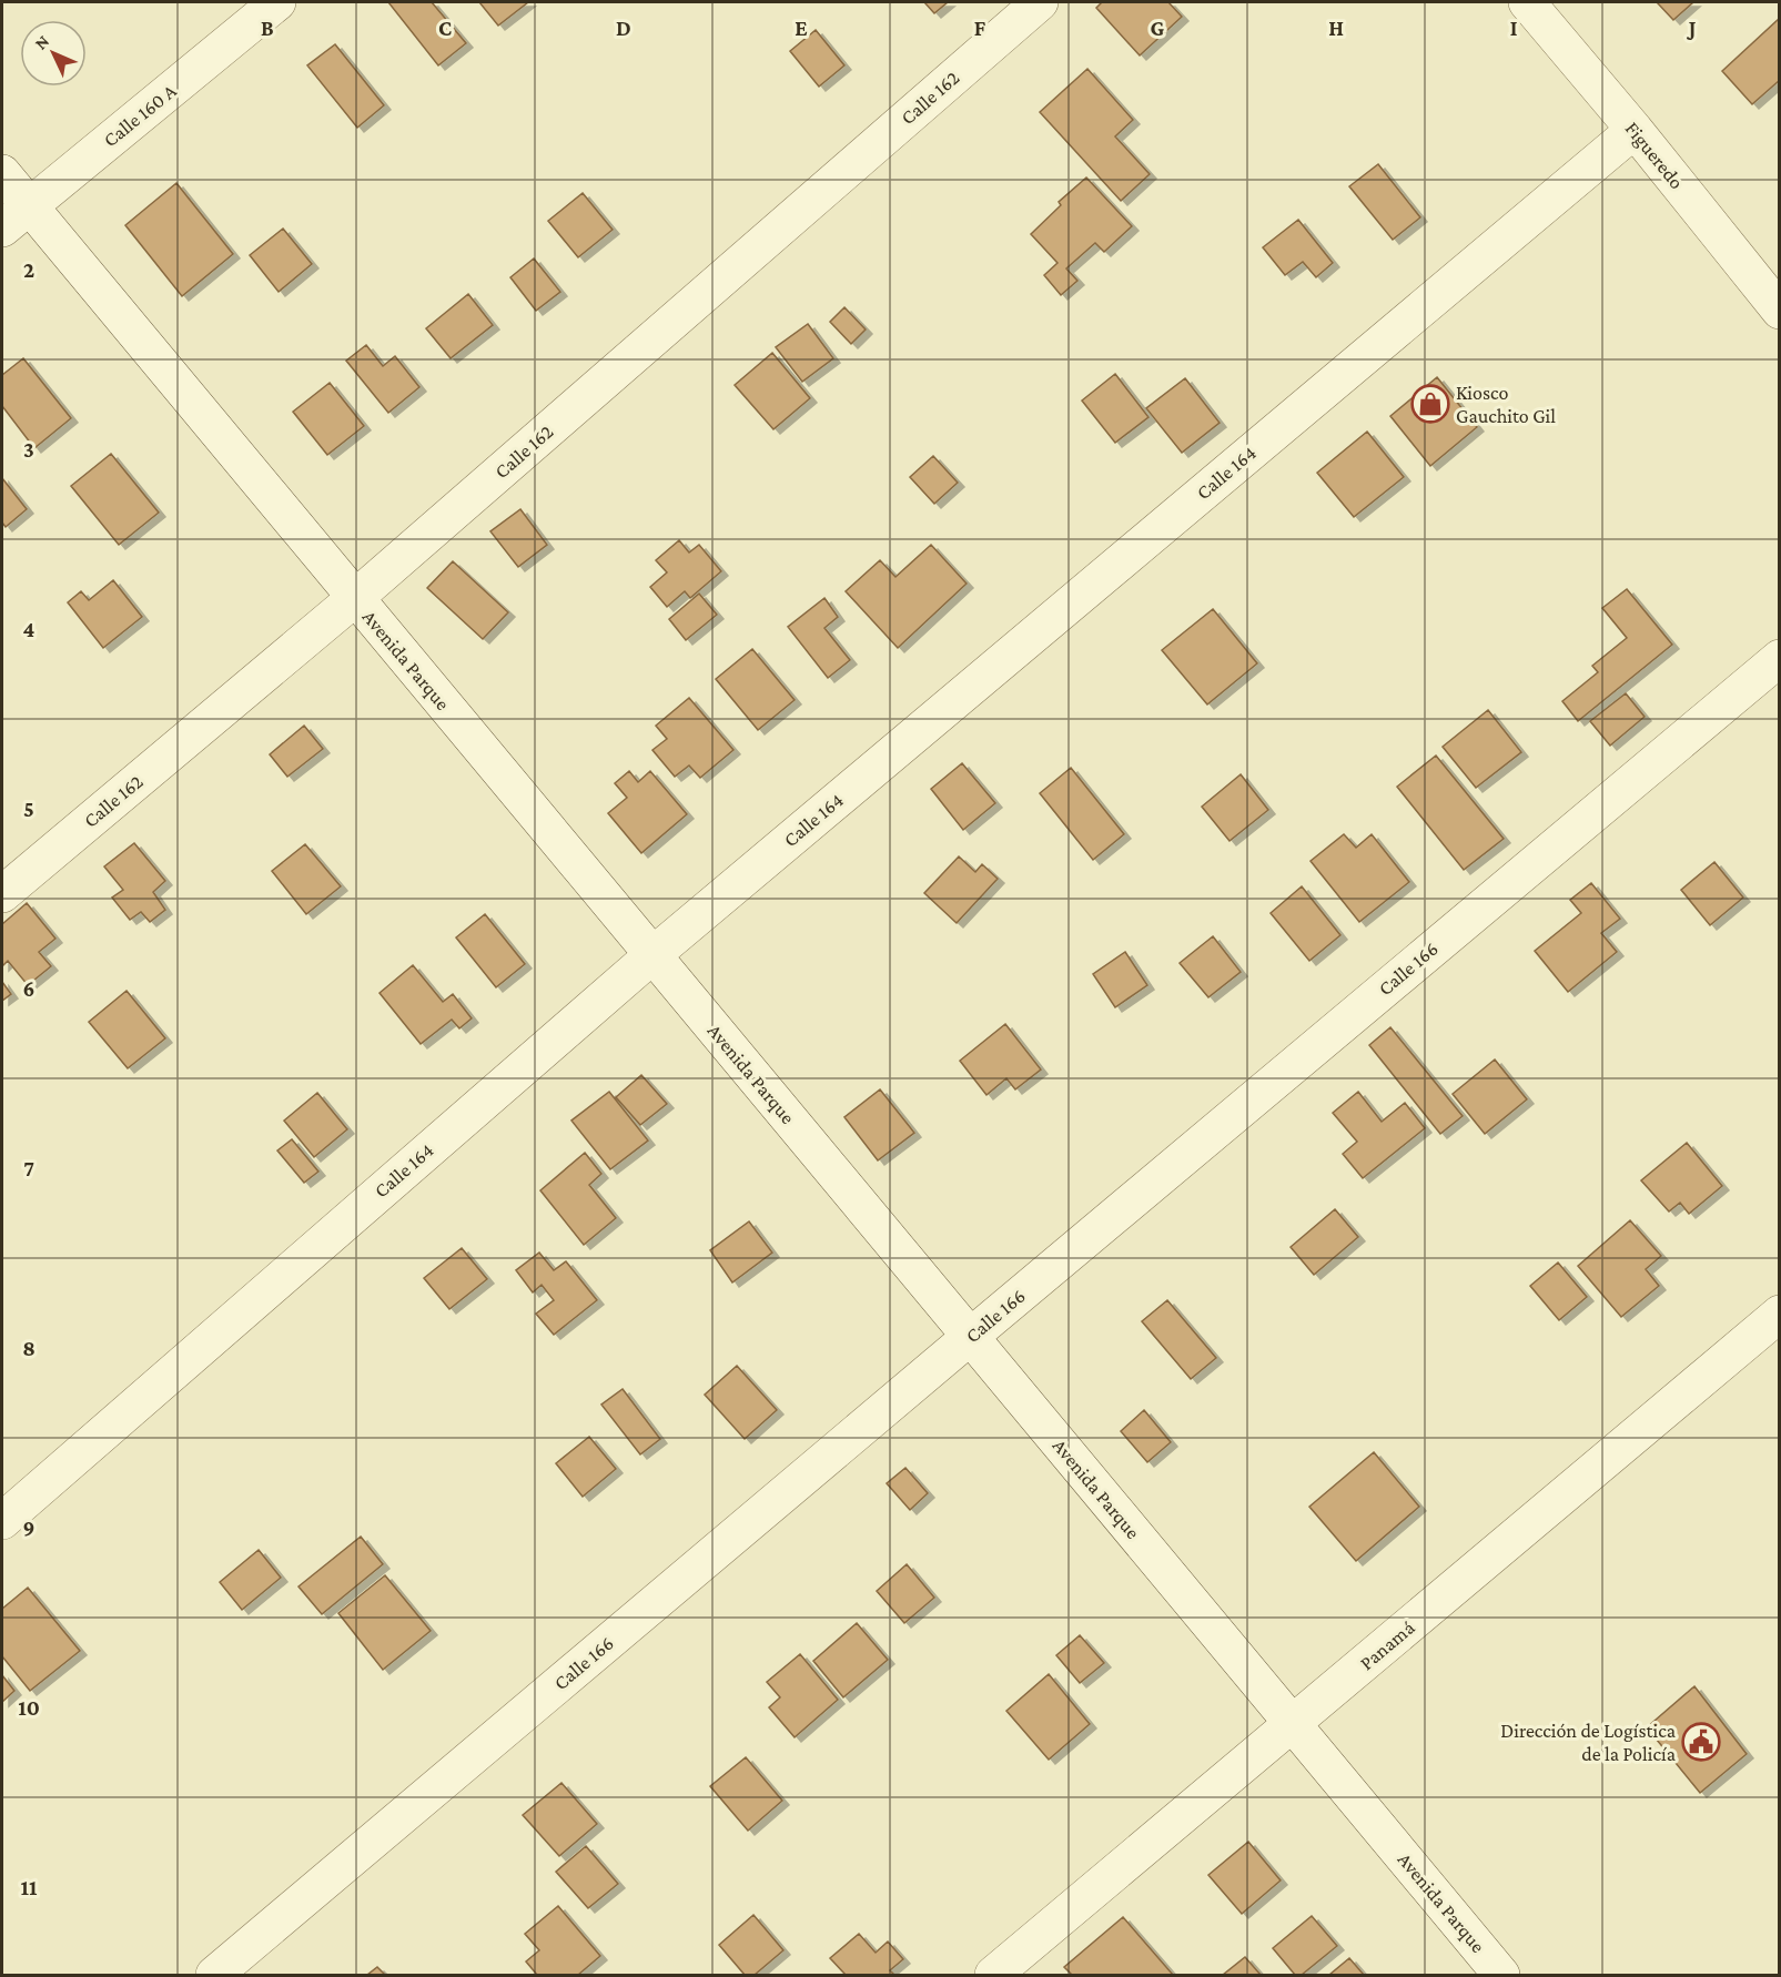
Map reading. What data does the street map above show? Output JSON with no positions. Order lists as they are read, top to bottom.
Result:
{
  "streets": {
    "street": [
      "Calle 162",
      "Calle 160 A",
      "Figueredo",
      "Calle 164",
      "Avenida Parque",
      "Calle 166",
      "Panamá"
    ]
  },
  "crossings": [
    ["Calle 162", "Avenida Parque"],
    ["Calle 160 A", "Avenida Parque"],
    ["Figueredo", "Calle 164"],
    ["Calle 164", "Avenida Parque"],
    ["Avenida Parque", "Calle 166"],
    ["Avenida Parque", "Panamá"]
  ],
  "places": {
    "shop": ["Kiosco Gauchito Gil"],
    "public building": ["Dirección de Logística de la Policía"]
  },
  "north": "top left",
  "grid": {
    "columns": [
      "B",
      "C",
      "D",
      "E",
      "F",
      "G",
      "H",
      "I",
      "J"
    ],
    "rows": [
      "2",
      "3",
      "4",
      "5",
      "6",
      "7",
      "8",
      "9",
      "10",
      "11"
    ]
  }
}
